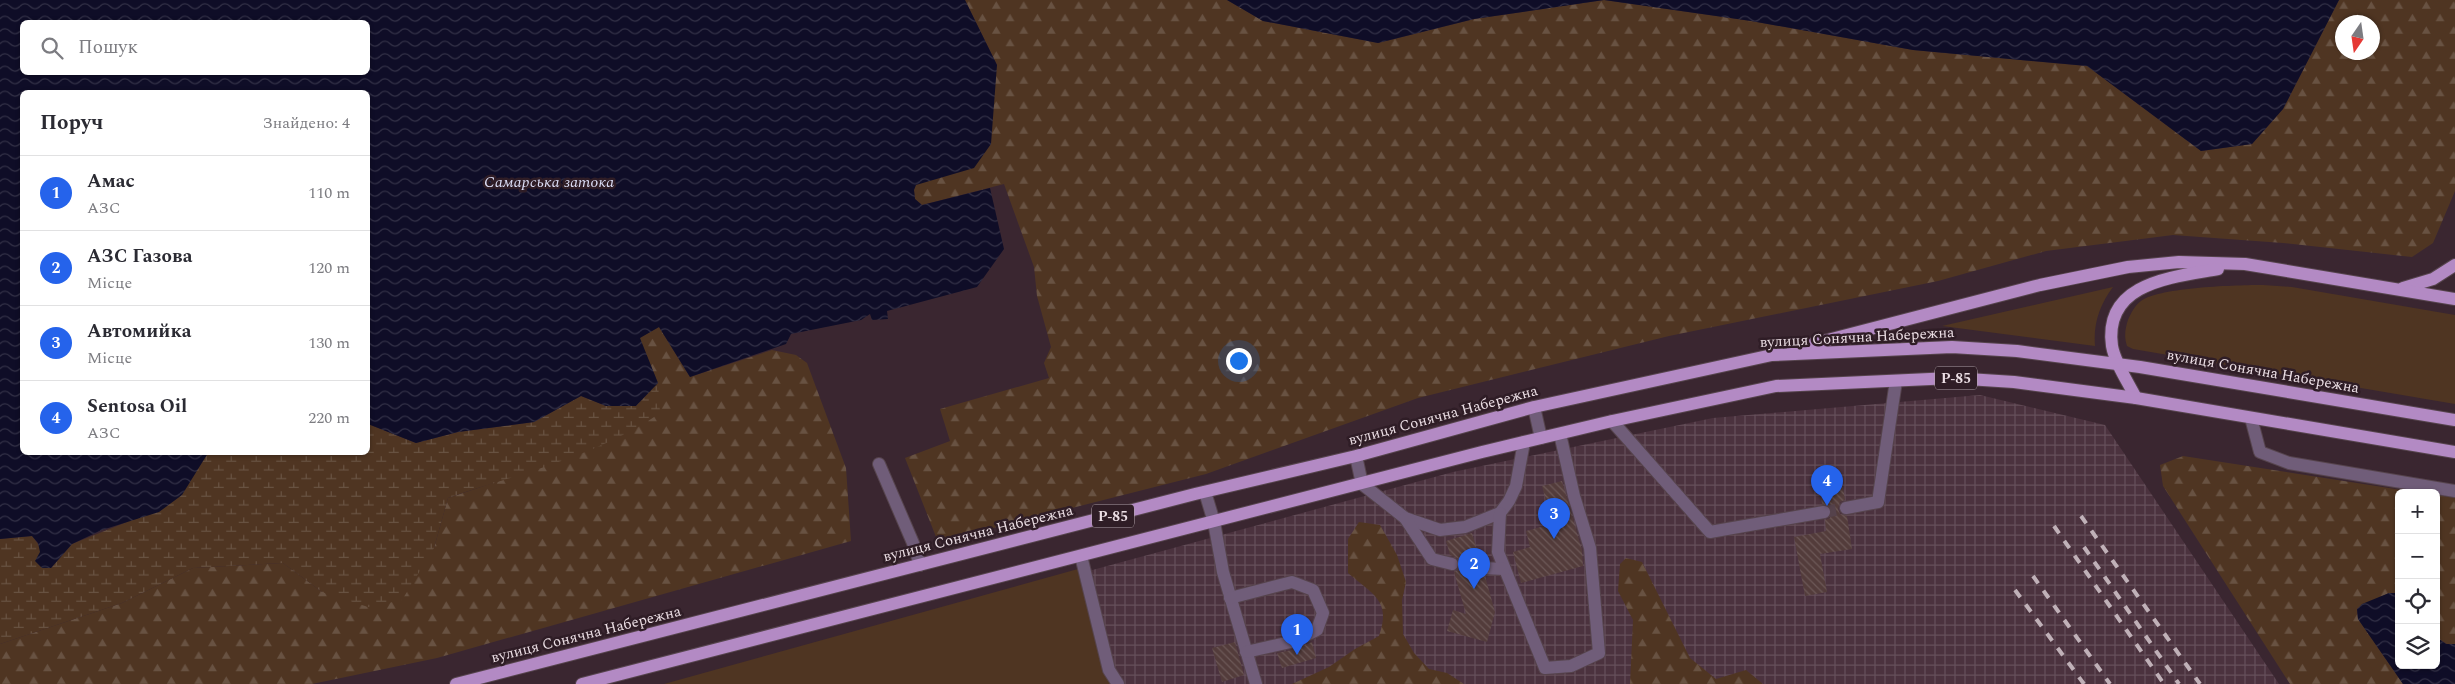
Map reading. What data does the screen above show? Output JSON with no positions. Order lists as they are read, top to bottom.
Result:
{
  "streets": {
    "main road": ["вулиця Сонячна Набережна", "Р-85"]
  },
  "water": ["Самарська затока"],
  "north": "bottom",
  "page": {
    "search": "Пошук",
    "heading": ["Поруч", "Знайдено: 4"],
    "list": [
      {
        "mark": "1",
        "name": "Амас",
        "note": "АЗС",
        "value": "110 m"
      },
      {
        "mark": "2",
        "name": "АЗС Газова",
        "note": "Місце",
        "value": "120 m"
      },
      {
        "mark": "3",
        "name": "Автомийка",
        "note": "Місце",
        "value": "130 m"
      },
      {
        "mark": "4",
        "name": "Sentosa Oil",
        "note": "АЗС",
        "value": "220 m"
      }
    ],
    "pins": [
      "4",
      "3",
      "2",
      "1"
    ],
    "map_buttons": ["+", "−"]
  }
}
